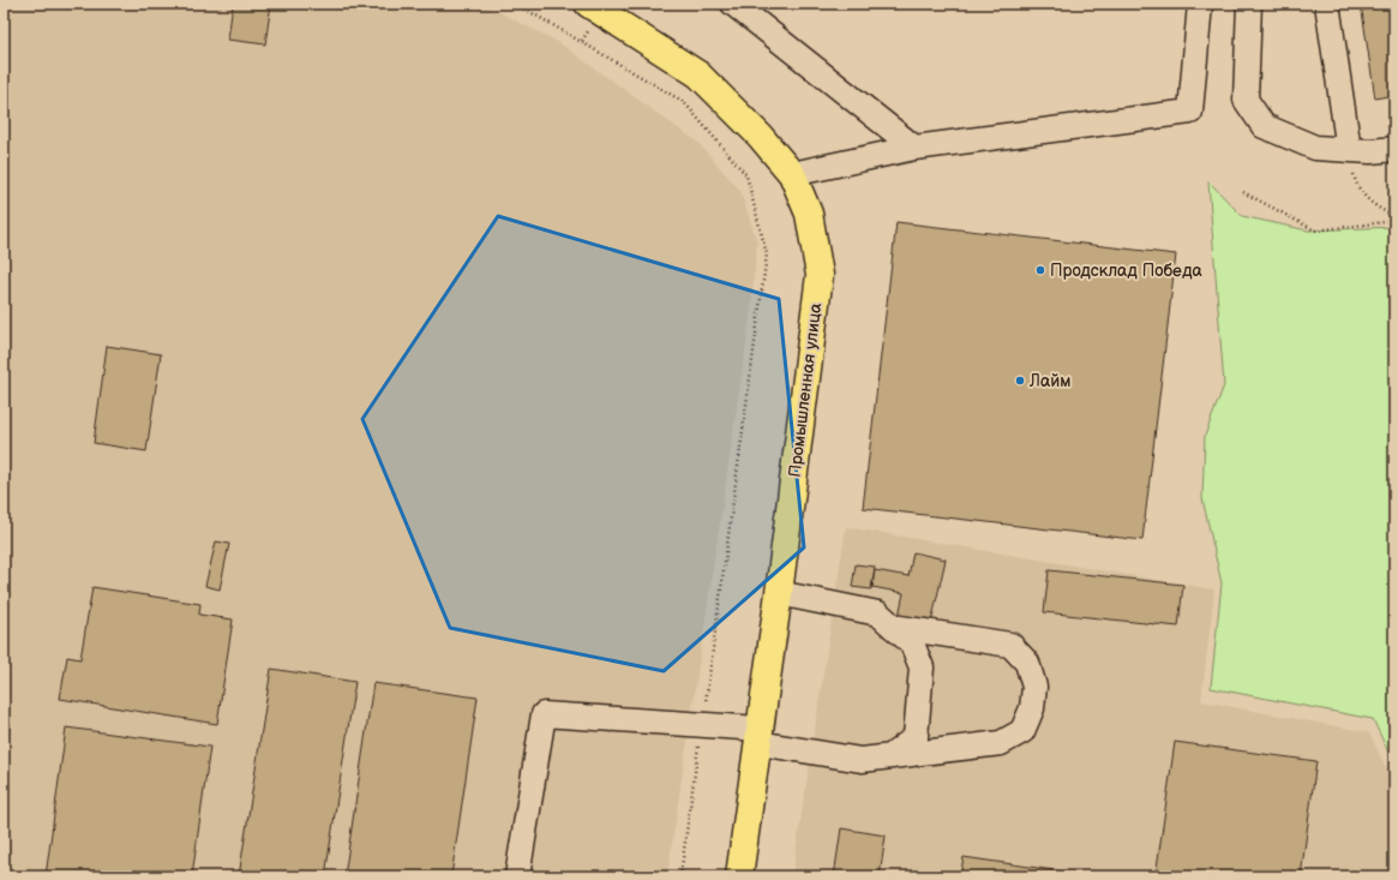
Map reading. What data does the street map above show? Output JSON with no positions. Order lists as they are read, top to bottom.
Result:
{
  "streets": {
    "main road": ["Промышленная улица"]
  },
  "places": ["Продсклад Победа", "Лайм"]
}
